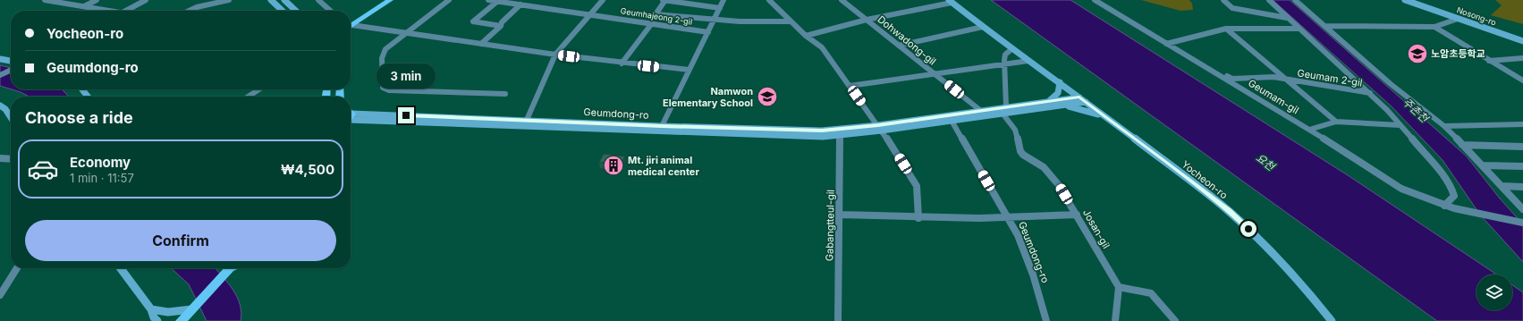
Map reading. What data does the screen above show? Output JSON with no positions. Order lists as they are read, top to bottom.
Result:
{
  "streets": {
    "street": [
      "Geumhajeong 2-gil",
      "Nosong-ro",
      "Dohwadong-gil",
      "Geumam 2-gil",
      "Geumam-gil",
      "Geumdong-ro",
      "Yocheon-ro",
      "Gabangtteul-gil",
      "Josan-gil"
    ]
  },
  "crossings": [
    ["Dohwadong-gil", "Geumdong-ro"],
    ["Dohwadong-gil", "Yocheon-ro"],
    ["Geumam 2-gil", "Geumam-gil"],
    ["Geumdong-ro", "Yocheon-ro"],
    ["Geumdong-ro", "Gabangtteul-gil"],
    ["Geumdong-ro", "Josan-gil"]
  ],
  "water": ["주촌천", "요천"],
  "places": {
    "school or university": ["노암초등학교", "Namwon Elementary School"],
    "building": ["Mt. jiri animal medical center"]
  },
  "page": {
    "banner": ["Yocheon-ro", "Geumdong-ro"],
    "bubble": "3 min",
    "heading": "Choose a ride",
    "list": [
      {
        "name": "Economy",
        "note": "1 min · 11:57",
        "value": "₩4,500"
      }
    ],
    "buttons": "Confirm"
  }
}
